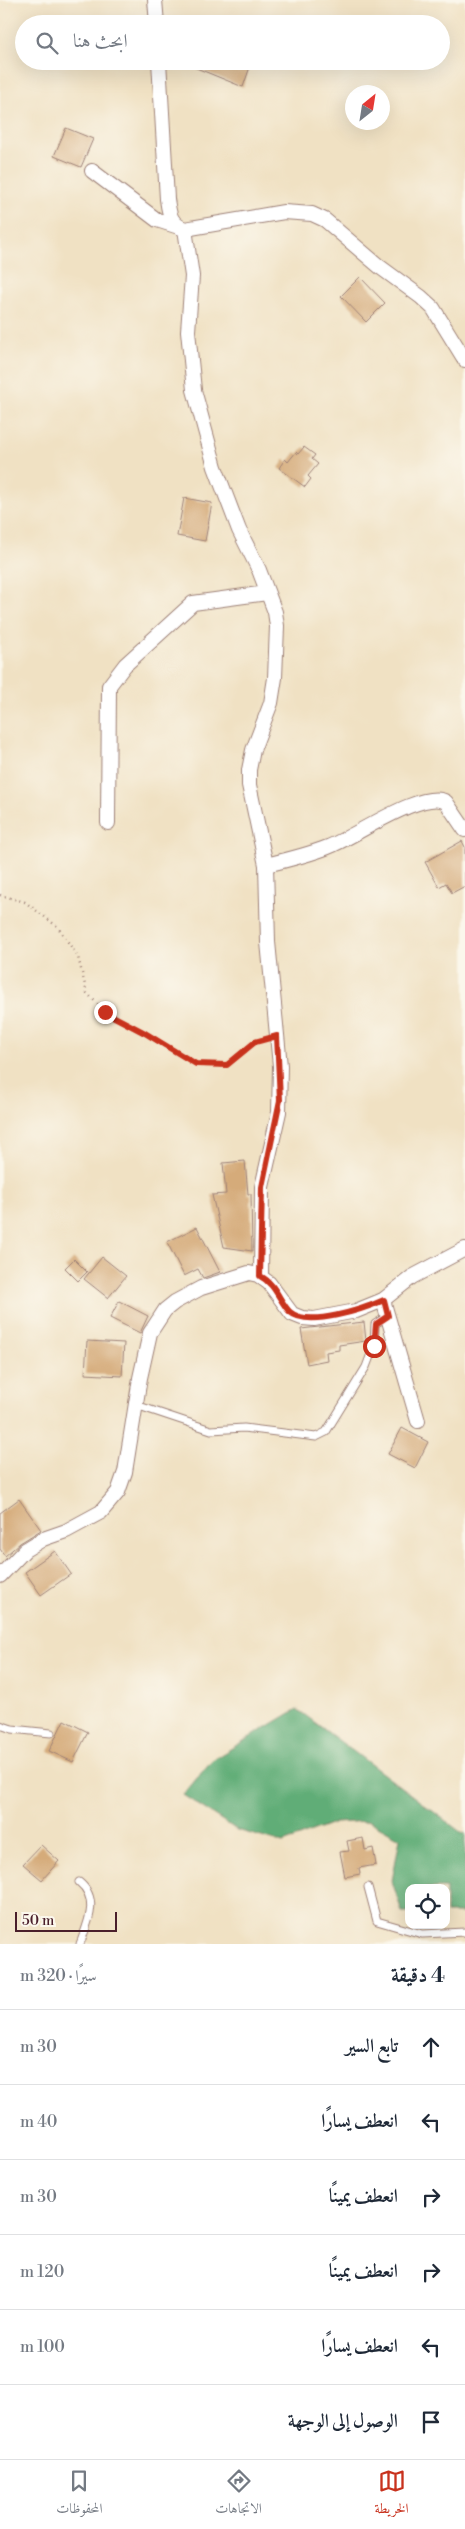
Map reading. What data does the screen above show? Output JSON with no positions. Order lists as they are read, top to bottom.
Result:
{
  "scale_bar": "50 m",
  "north": "top right",
  "page": {
    "search": "ابحث هنا",
    "scale": "50 m",
    "heading": ["4 دقيقة", "سيرًا · 320 m"],
    "list": [
      ["تابع السير", "30 m"],
      ["انعطف يسارًا", "40 m"],
      ["انعطف يمينًا", "30 m"],
      ["انعطف يمينًا", "120 m"],
      ["انعطف يسارًا", "100 m"],
      "الوصول إلى الوجهة"
    ],
    "nav": ["الخريطة", "الاتجاهات", "المحفوظات"]
  }
}
